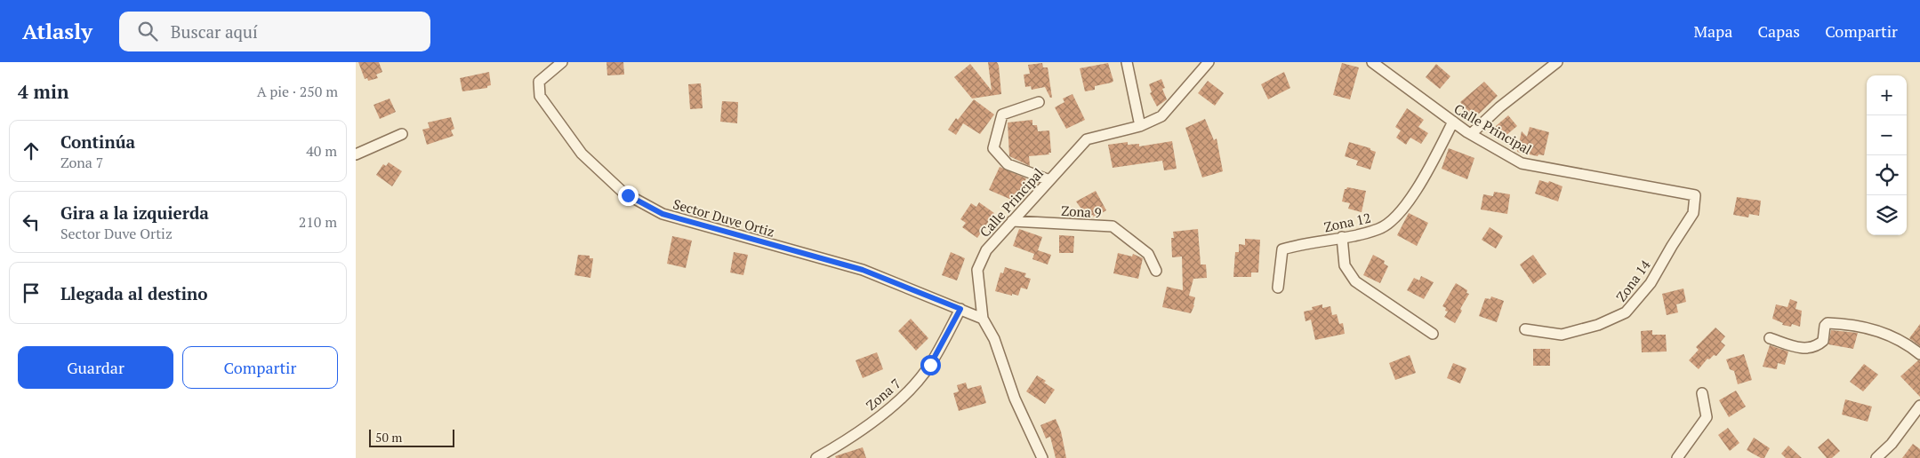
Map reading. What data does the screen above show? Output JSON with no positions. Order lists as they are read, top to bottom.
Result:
{
  "streets": {
    "street": [
      "Calle Principal",
      "Zona 9",
      "Sector Duve Ortiz",
      "Zona 12",
      "Zona 14",
      "Zona 7"
    ]
  },
  "crossings": [
    ["Calle Principal", "Zona 9"],
    ["Calle Principal", "Sector Duve Ortiz"],
    ["Calle Principal", "Zona 12"],
    ["Calle Principal", "Zona 14"],
    ["Sector Duve Ortiz", "Zona 7"]
  ],
  "scale_bar": "50 m",
  "page": {
    "header": "Atlasly",
    "search": "Buscar aquí",
    "nav": ["Mapa", "Capas", "Compartir"],
    "heading": ["4 min", "A pie · 250 m"],
    "map_buttons": ["+", "−"],
    "list": [
      ["Continúa", "Zona 7", "40 m"],
      ["Gira a la izquierda", "Sector Duve Ortiz", "210 m"],
      "Llegada al destino"
    ],
    "buttons": ["Guardar", "Compartir"],
    "scale": "50 m"
  }
}
